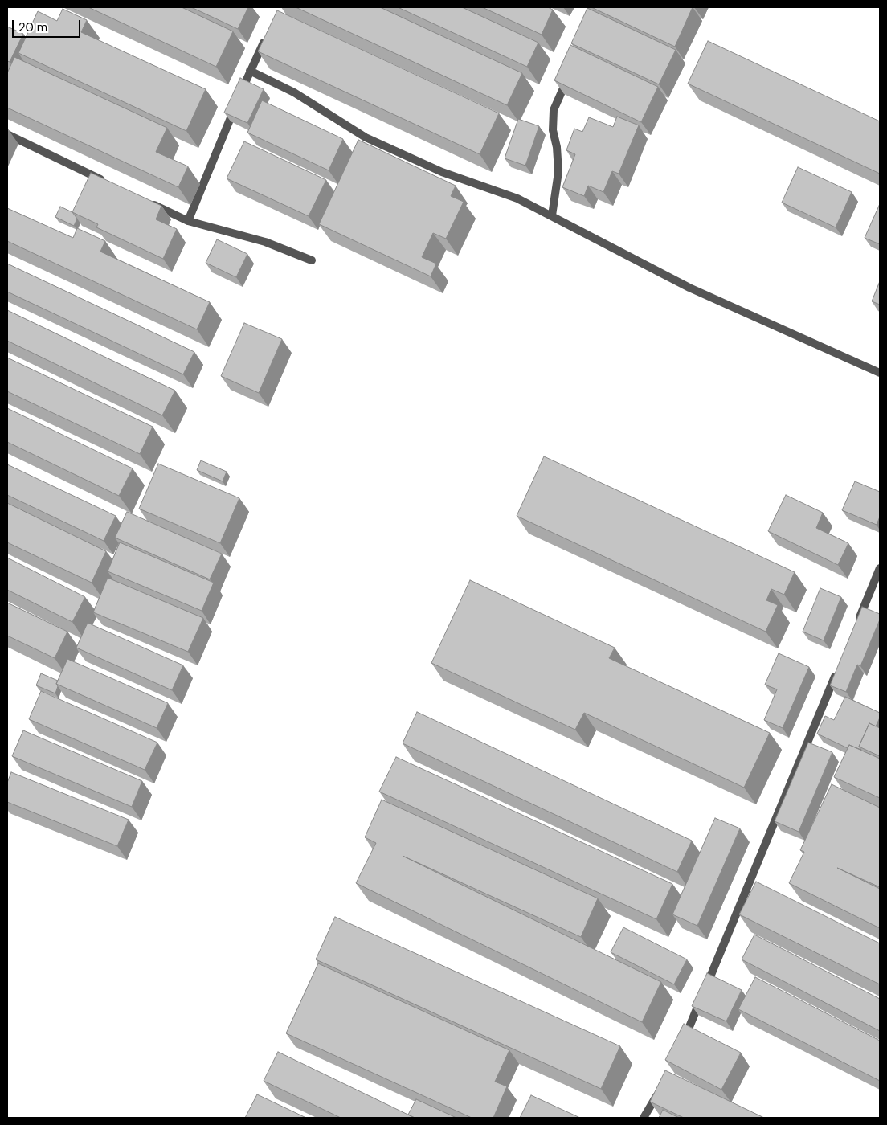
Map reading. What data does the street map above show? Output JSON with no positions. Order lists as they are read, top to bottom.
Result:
{
  "scale_bar": "20 m"
}
